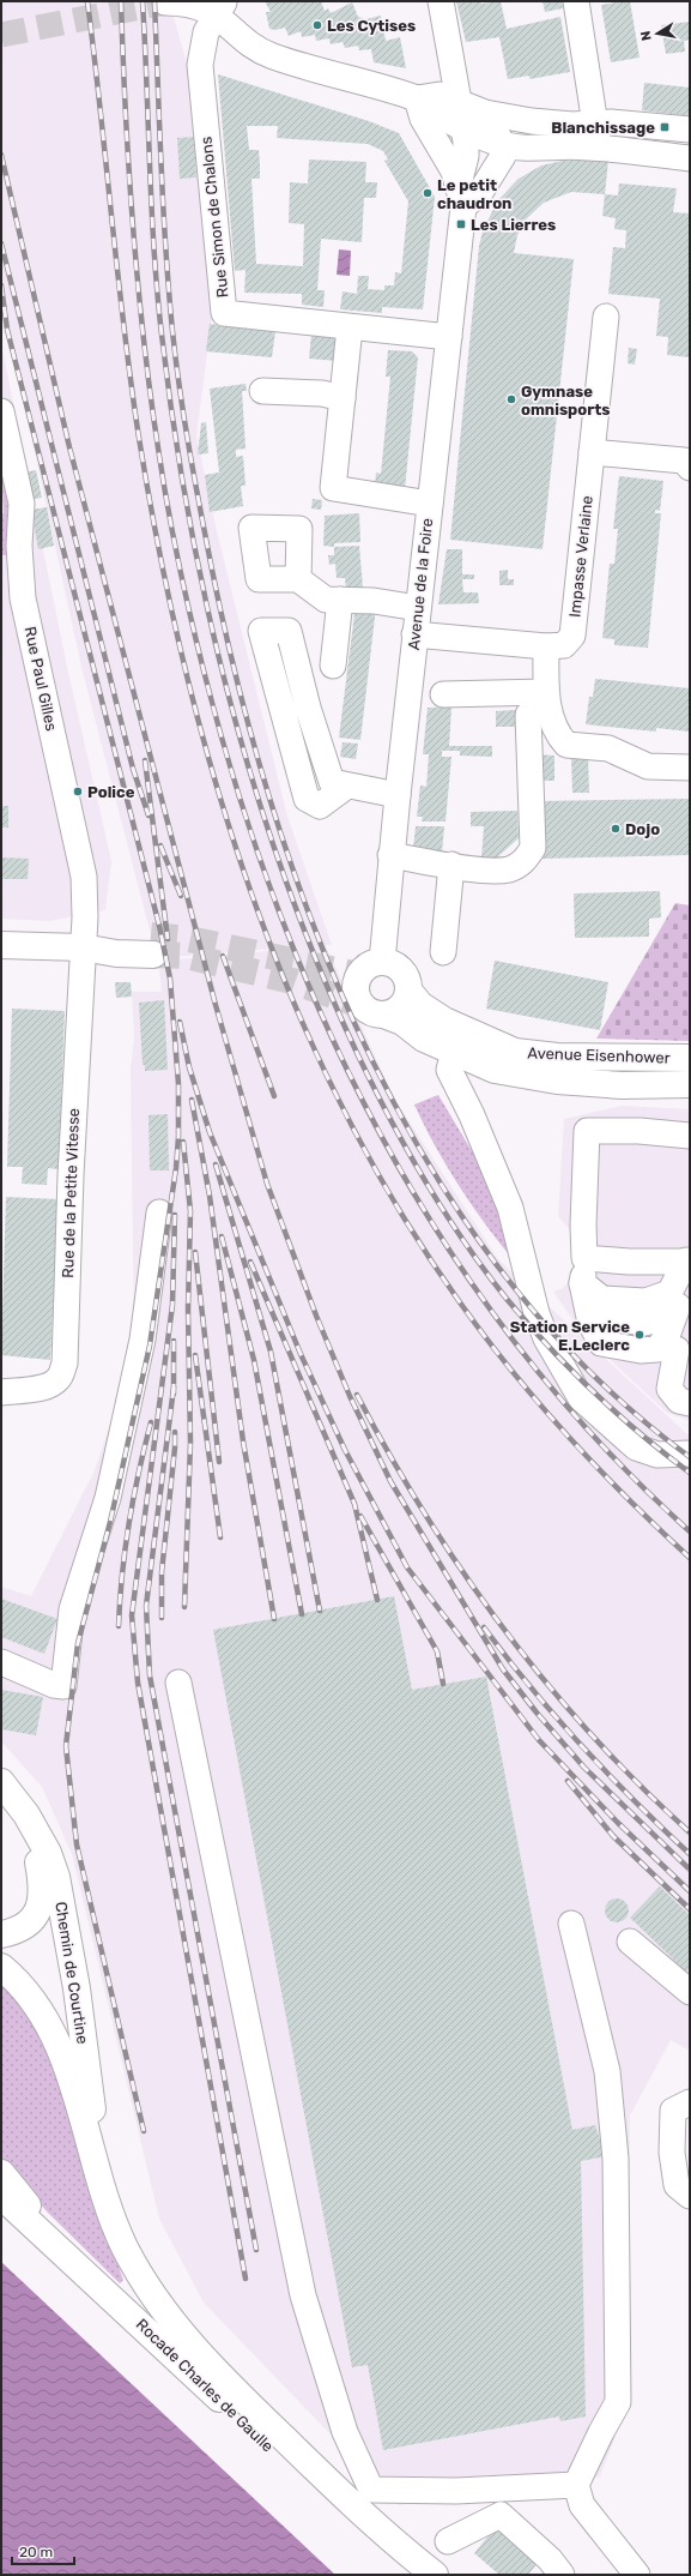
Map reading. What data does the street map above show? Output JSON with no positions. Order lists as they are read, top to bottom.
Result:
{
  "streets": {
    "main road": ["Avenue Eisenhower", "Chemin de Courtine", "Rocade Charles de Gaulle"],
    "street": [
      "Rue Simon de Chalons",
      "Impasse Verlaine",
      "Avenue de la Foire",
      "Rue Paul Gilles",
      "Rue de la Petite Vitesse"
    ]
  },
  "crossings": [
    ["Rue Simon de Chalons", "Avenue de la Foire"],
    ["Impasse Verlaine", "Avenue de la Foire"],
    ["Avenue de la Foire", "Avenue Eisenhower"],
    ["Rue Paul Gilles", "Rue de la Petite Vitesse"]
  ],
  "places": {
    "other": [
      "Les Cytises",
      "Le petit chaudron",
      "Gymnase omnisports",
      "Police",
      "Dojo",
      "Station Service E.Leclerc"
    ],
    "transit": ["Blanchissage", "Les Lierres"]
  },
  "scale_bar": "20 m",
  "north": "left"
}
